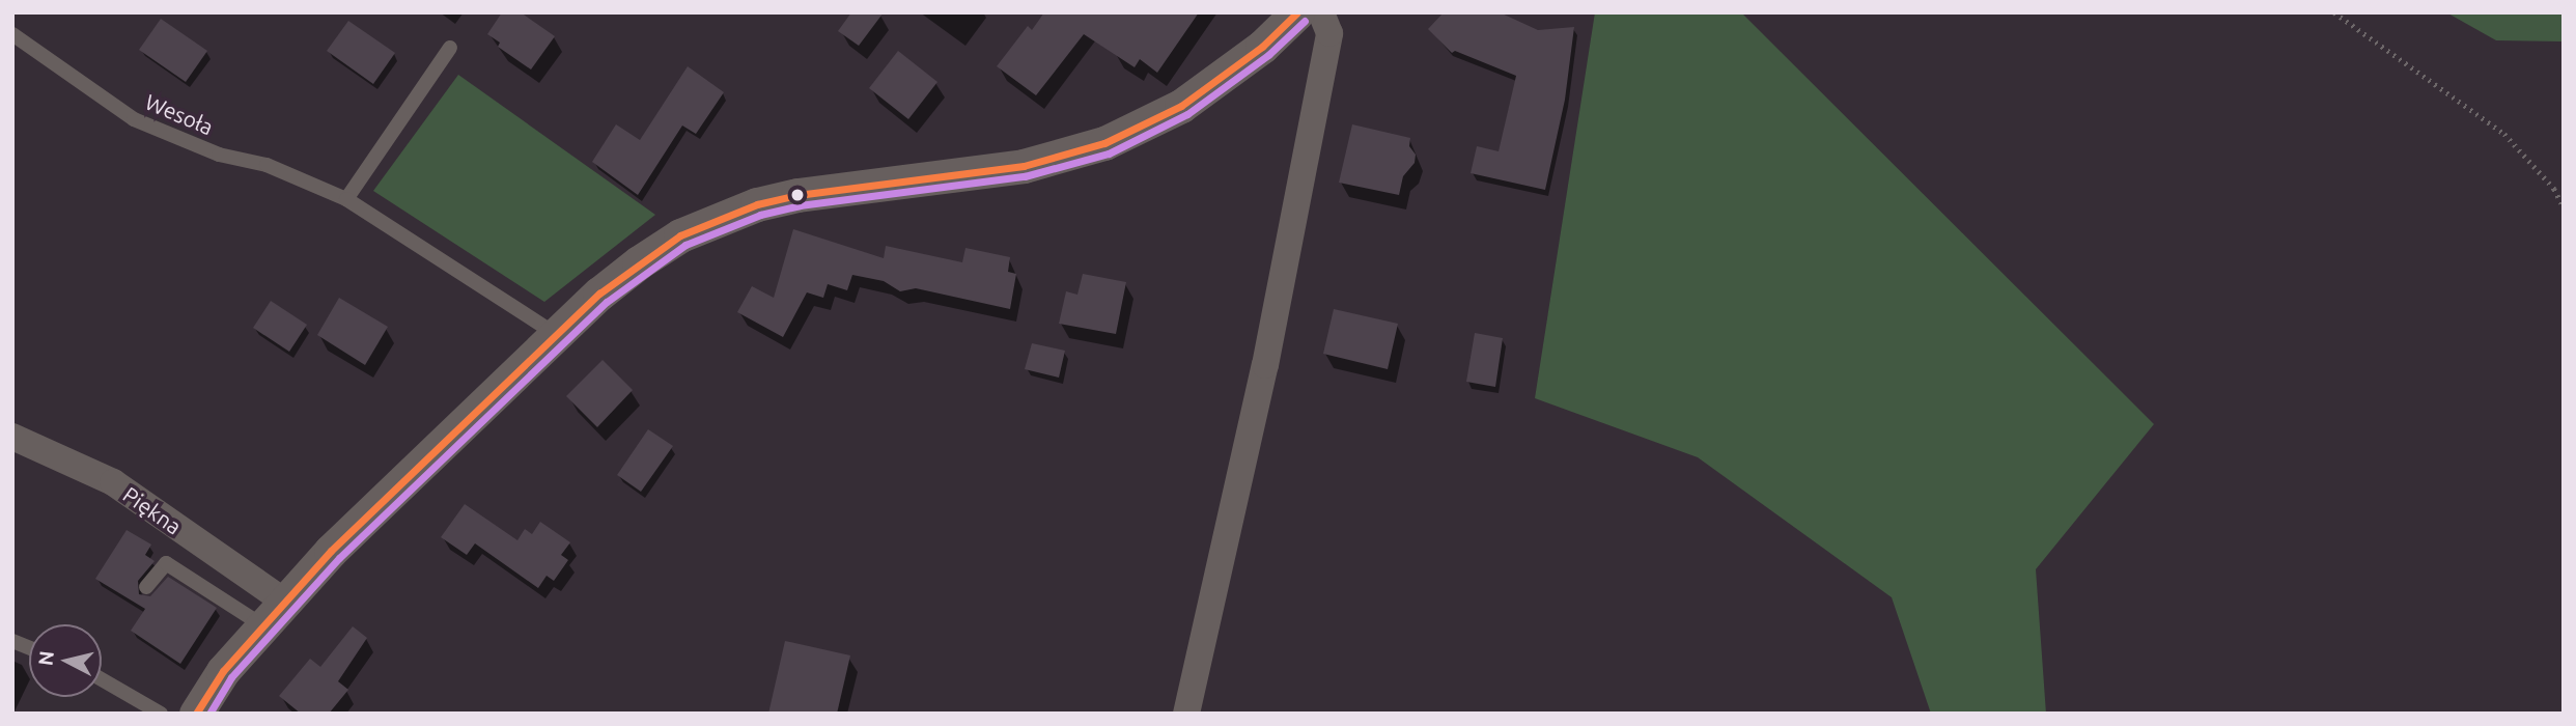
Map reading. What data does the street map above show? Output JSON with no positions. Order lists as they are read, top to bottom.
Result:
{
  "streets": {
    "street": ["Piękna"],
    "lane": ["Wesoła"]
  },
  "north": "left"
}
